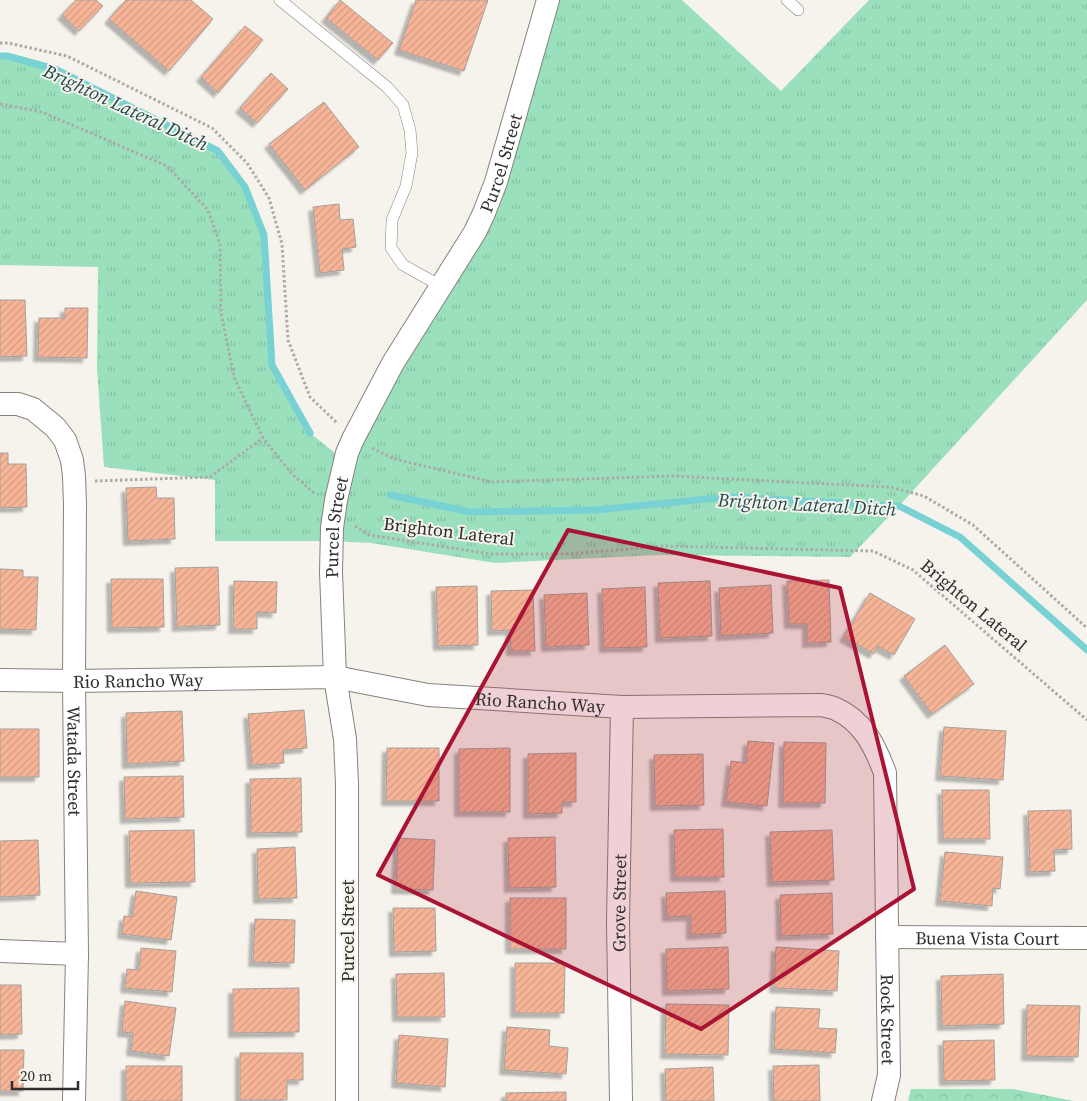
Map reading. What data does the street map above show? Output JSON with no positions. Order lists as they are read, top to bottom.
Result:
{
  "streets": {
    "street": [
      "Purcel Street",
      "Rio Rancho Way",
      "Watada Street",
      "Grove Street",
      "Buena Vista Court",
      "Rock Street"
    ],
    "path": ["Brighton Lateral"]
  },
  "crossings": [
    ["Purcel Street", "Brighton Lateral"],
    ["Purcel Street", "Rio Rancho Way"],
    ["Rio Rancho Way", "Watada Street"],
    ["Rio Rancho Way", "Grove Street"],
    ["Rio Rancho Way", "Buena Vista Court"],
    ["Rio Rancho Way", "Rock Street"],
    ["Buena Vista Court", "Rock Street"]
  ],
  "water": ["Brighton Lateral Ditch"],
  "scale_bar": "20 m"
}
